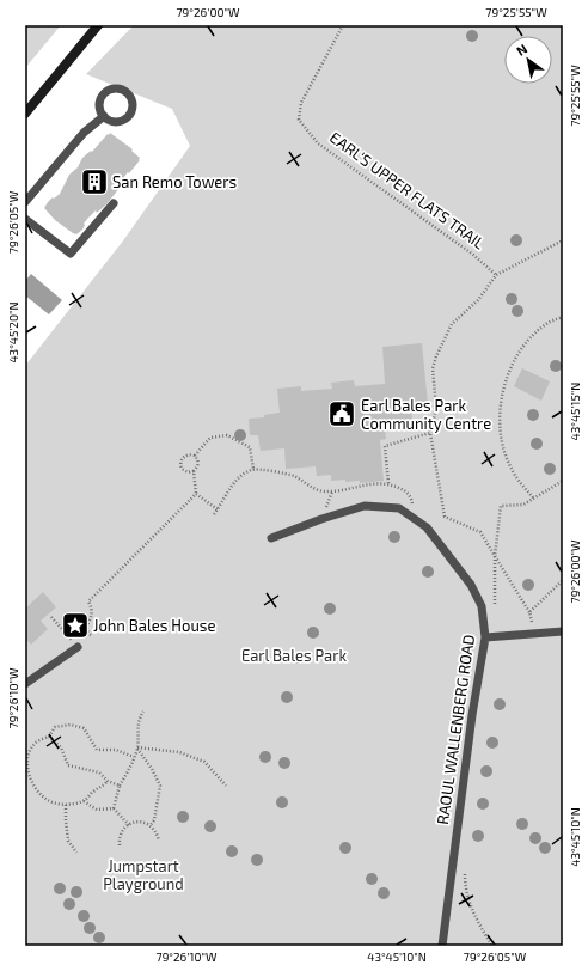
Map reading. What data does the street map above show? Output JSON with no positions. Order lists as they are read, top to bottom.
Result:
{
  "streets": {
    "lane": ["RAOUL WALLENBERG ROAD"],
    "path": ["EARL'S UPPER FLATS TRAIL"]
  },
  "parks": ["Earl Bales Park", "Jumpstart Playground"],
  "places": {
    "building": ["San Remo Towers"],
    "public building": ["Earl Bales Park Community Centre"],
    "place": ["John Bales House"]
  },
  "north": "top left",
  "coordinates": [
    "79°26'00\"W",
    "79°25'55\"W",
    "79°26'05\"W",
    "43°45'20\"N",
    "43°45'15\"N",
    "79°26'10\"W",
    "43°45'10\"N"
  ]
}
